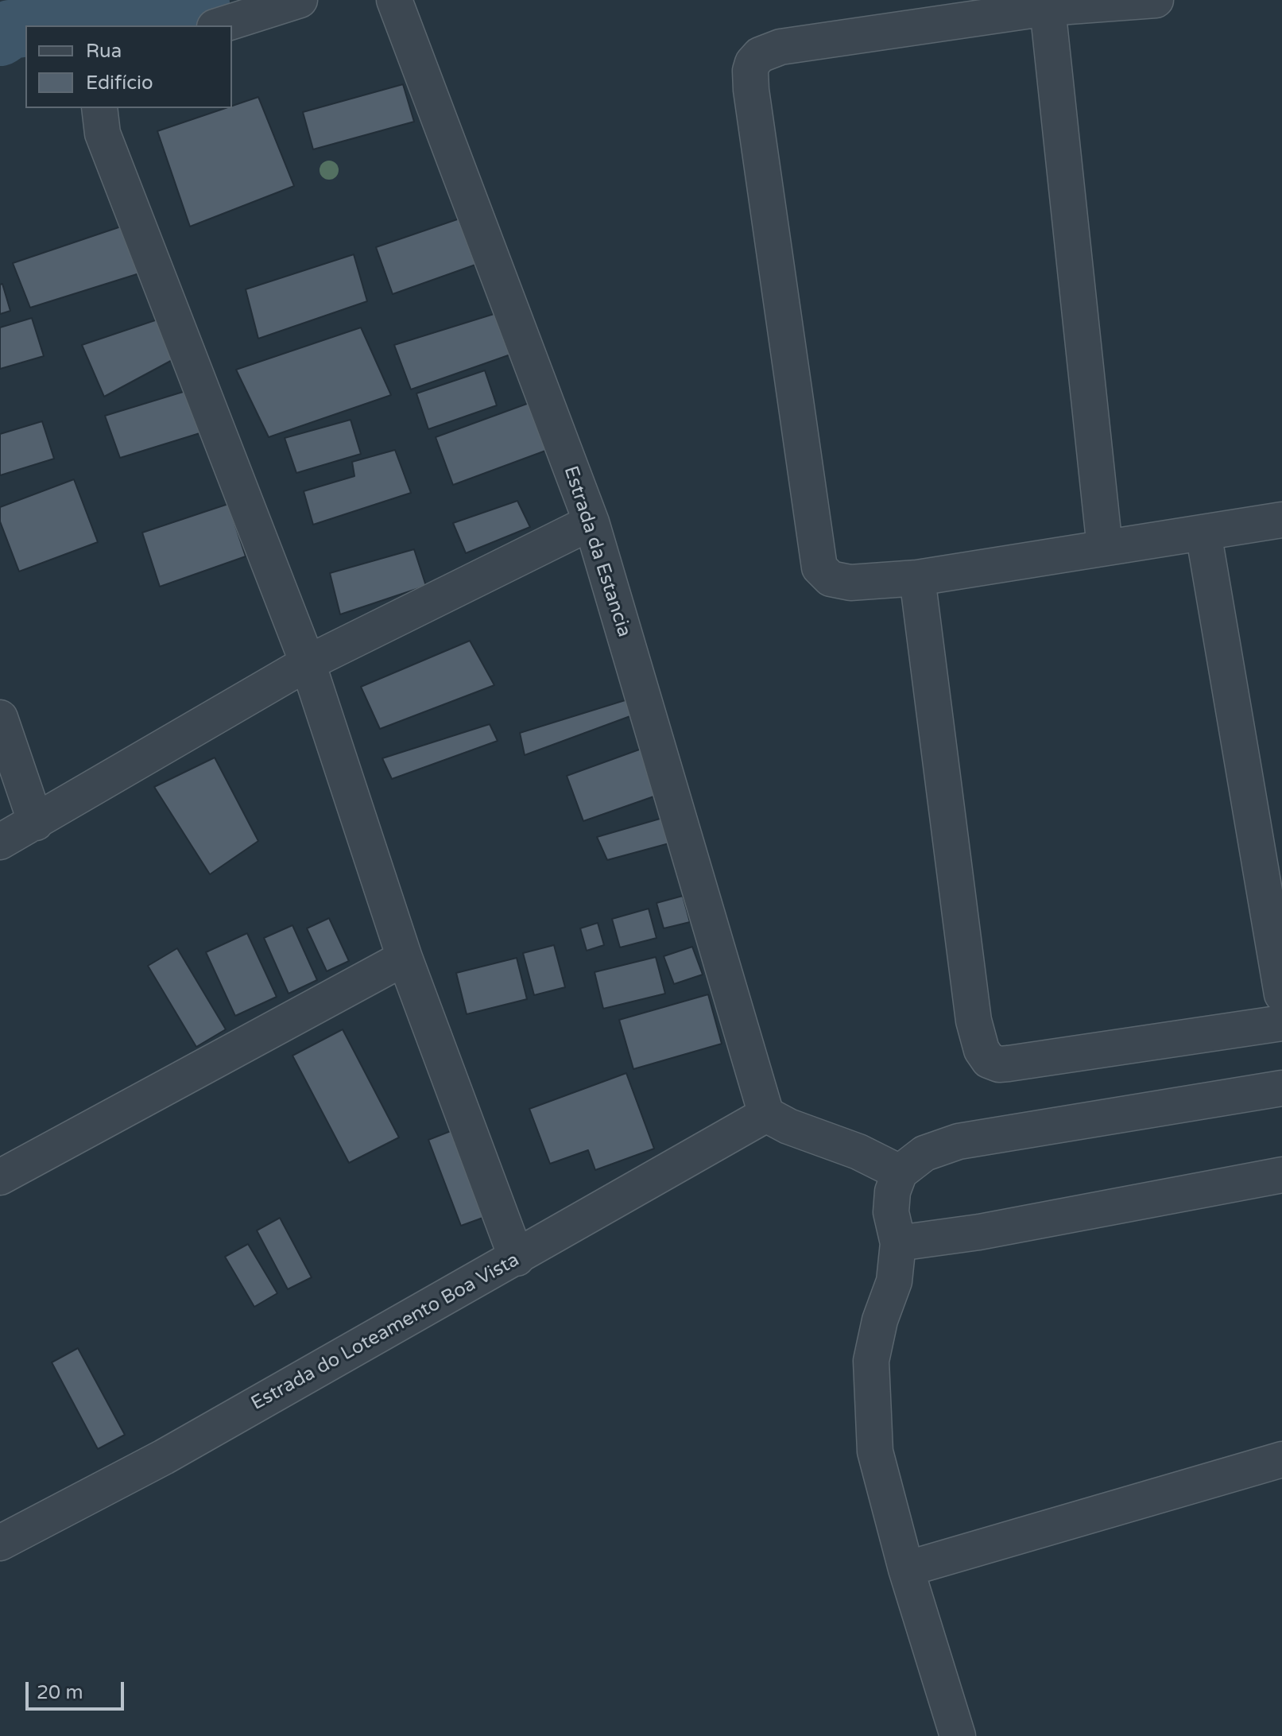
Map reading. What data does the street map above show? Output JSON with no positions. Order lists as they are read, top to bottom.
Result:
{
  "streets": {
    "street": ["Estrada da Estancia", "Estrada do Loteamento Boa Vista"]
  },
  "crossings": [
    ["Estrada da Estancia", "Estrada do Loteamento Boa Vista"]
  ],
  "legend": ["Rua", "Edifício"],
  "scale_bar": "20 m"
}
